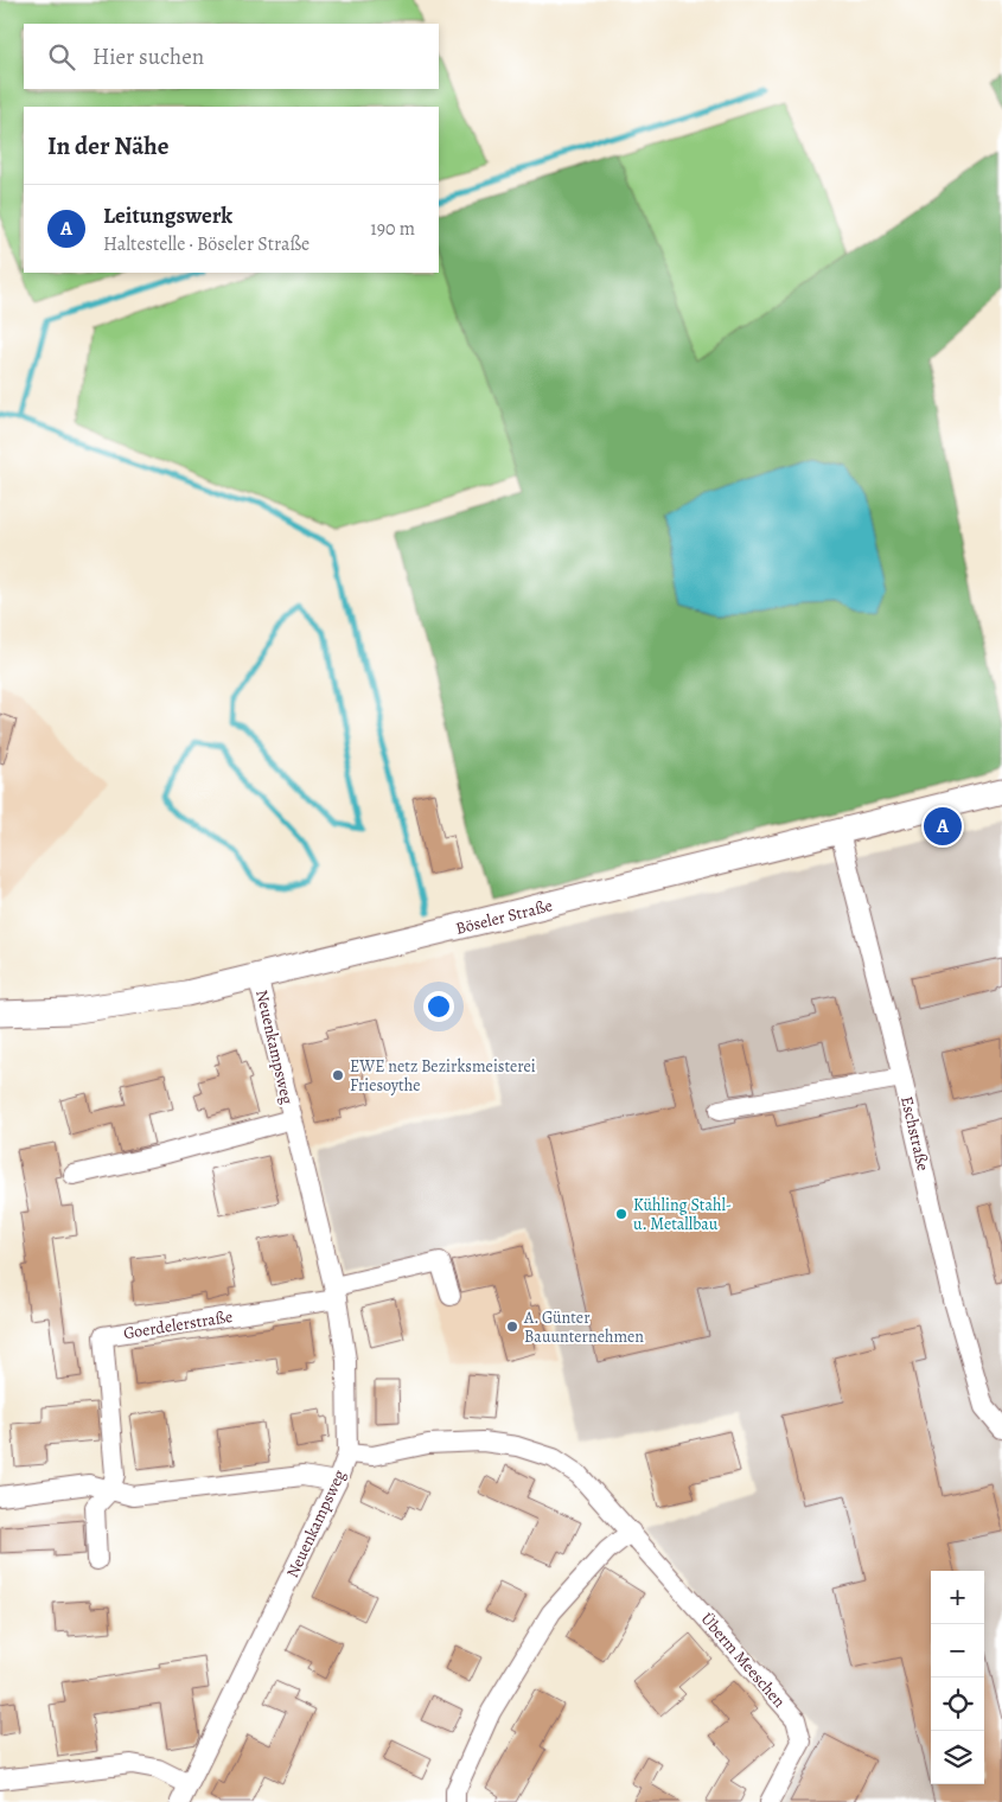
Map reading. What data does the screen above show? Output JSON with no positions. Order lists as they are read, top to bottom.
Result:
{
  "streets": {
    "main road": ["Böseler Straße"],
    "street": [
      "Neuenkampsweg",
      "Eschstraße",
      "Goerdelerstraße",
      "Überm Meeschen"
    ]
  },
  "crossings": [
    ["Böseler Straße", "Neuenkampsweg"],
    ["Böseler Straße", "Eschstraße"],
    ["Neuenkampsweg", "Goerdelerstraße"],
    ["Neuenkampsweg", "Überm Meeschen"]
  ],
  "places": ["EWE netz Bezirksmeisterei Friesoythe", "Kühling Stahl- u. Metallbau", "A. Günter Bauunternehmen"],
  "page": {
    "search": "Hier suchen",
    "heading": "In der Nähe",
    "list": [
      {
        "mark": "A",
        "name": "Leitungswerk",
        "note": "Haltestelle · Böseler Straße",
        "value": "190 m"
      }
    ],
    "pins": "A",
    "map_buttons": ["+", "−"]
  }
}
